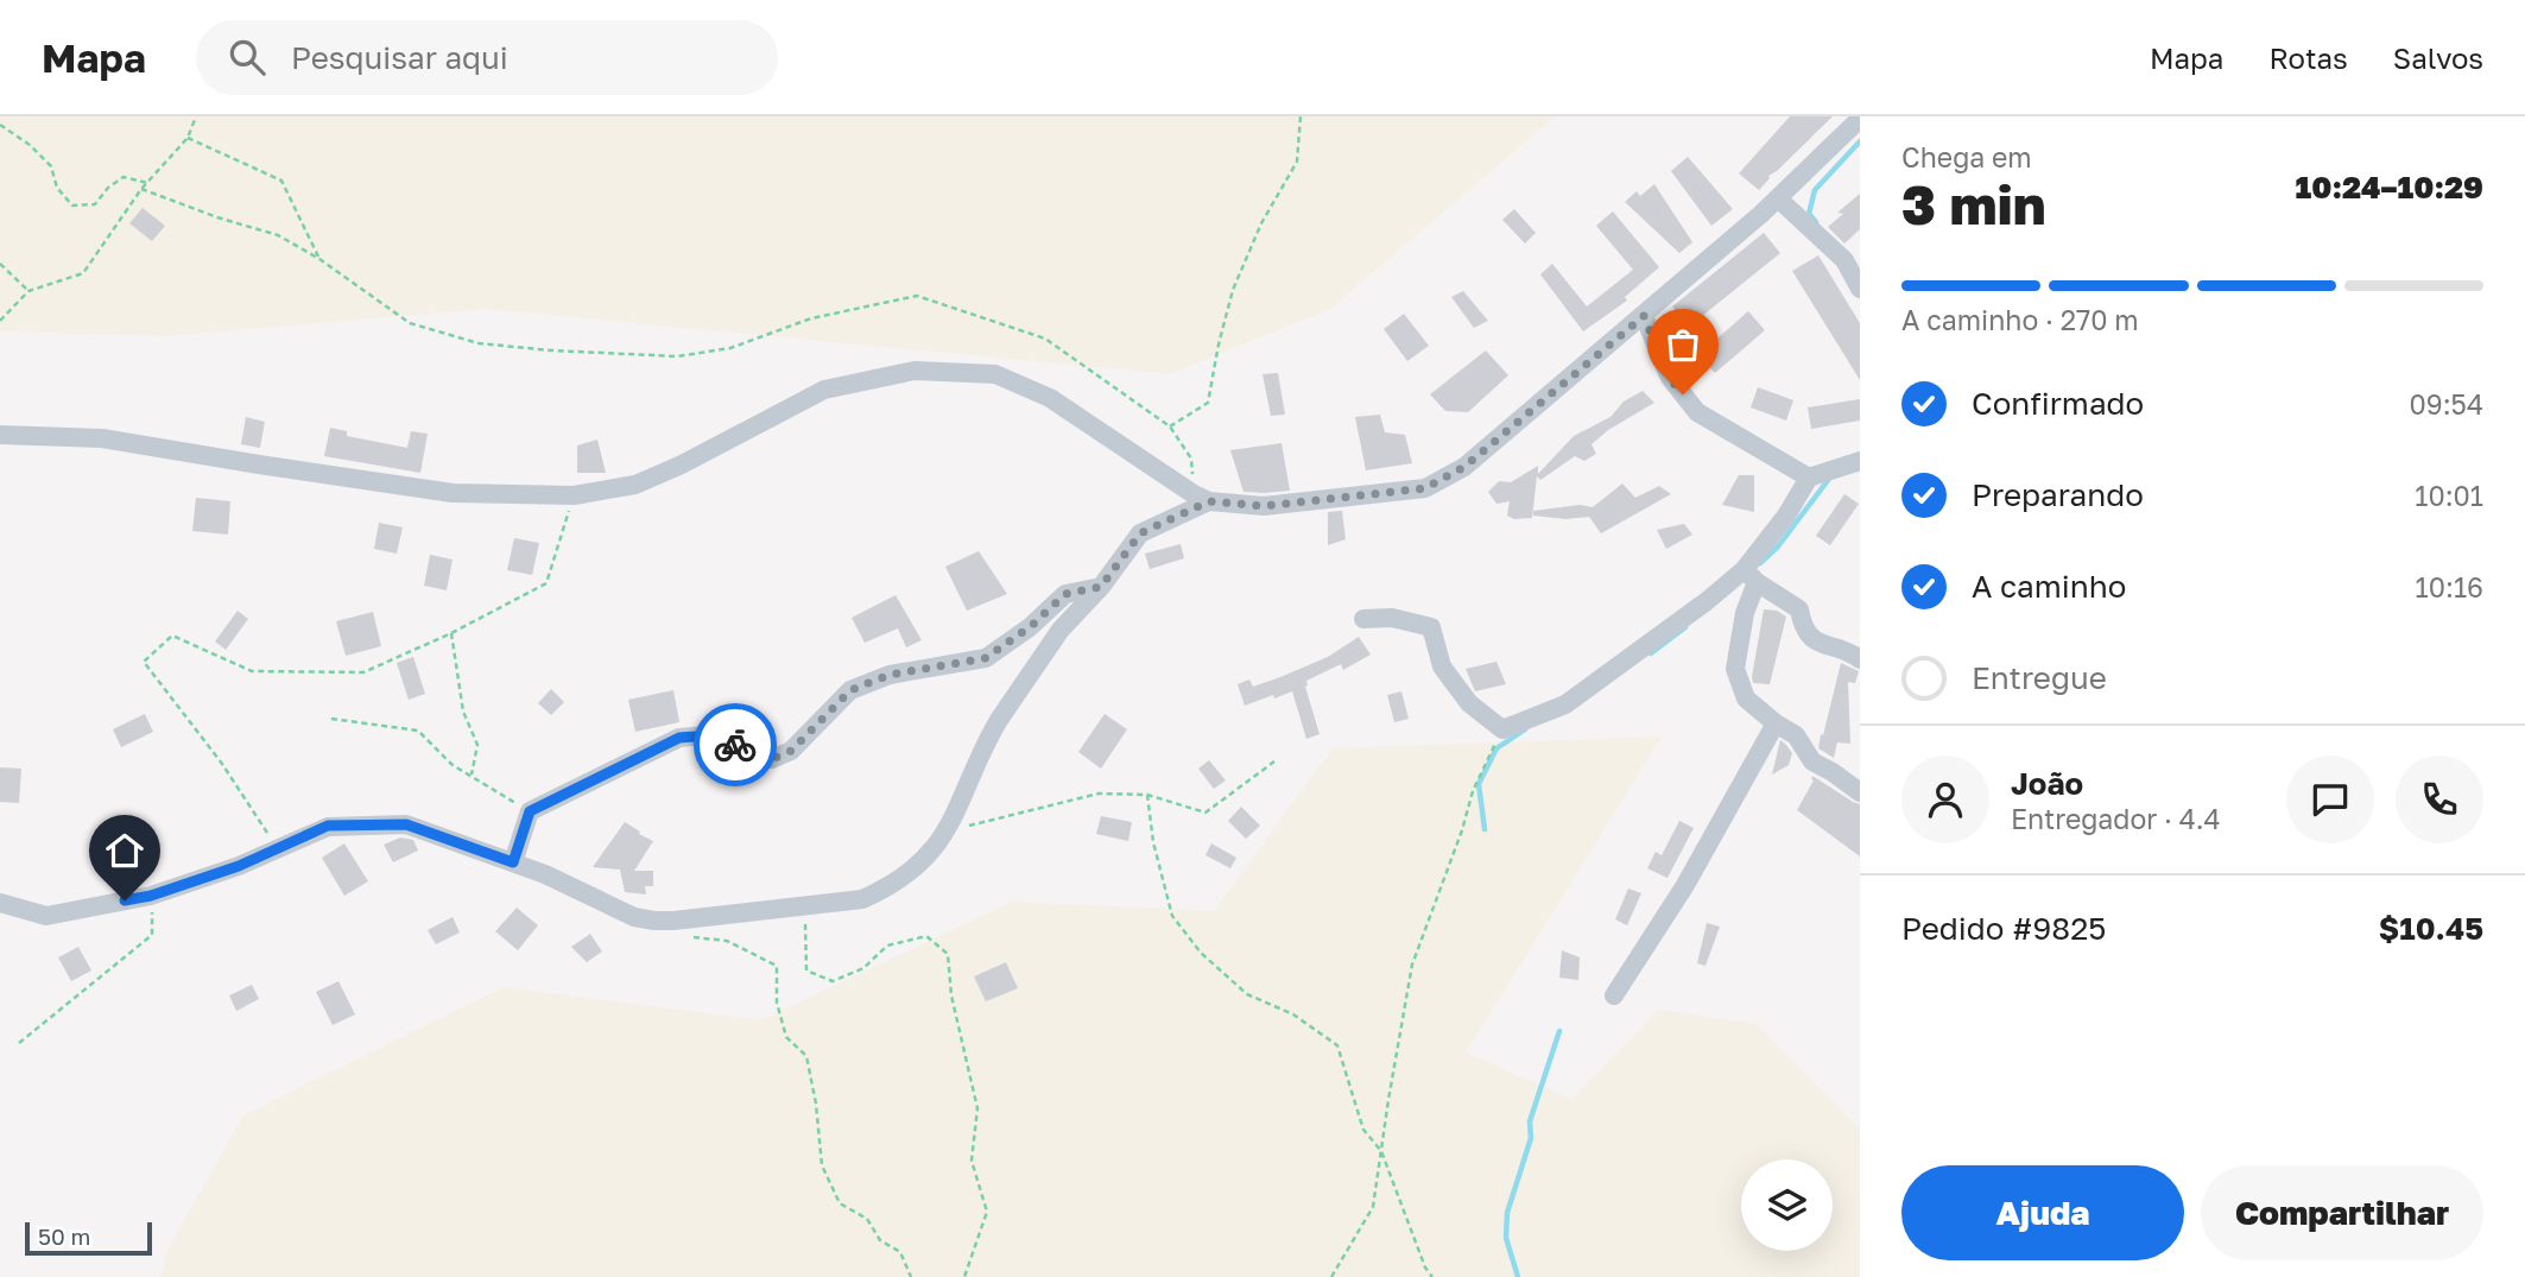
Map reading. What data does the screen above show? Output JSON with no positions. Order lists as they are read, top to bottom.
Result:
{
  "scale_bar": "50 m",
  "page": {
    "header": "Mapa",
    "search": "Pesquisar aqui",
    "nav": ["Mapa", "Rotas", "Salvos"],
    "heading": ["3 min", "Chega em", "10:24–10:29"],
    "panel": [
      "João",
      "Entregador · 4.4",
      "Pedido #9825",
      "$10.45"
    ],
    "bar": "A caminho · 270 m",
    "list": [
      ["Confirmado", "09:54"],
      ["Preparando", "10:01"],
      ["A caminho", "10:16"],
      "Entregue"
    ],
    "buttons": ["Ajuda", "Compartilhar"],
    "scale": "50 m"
  }
}
